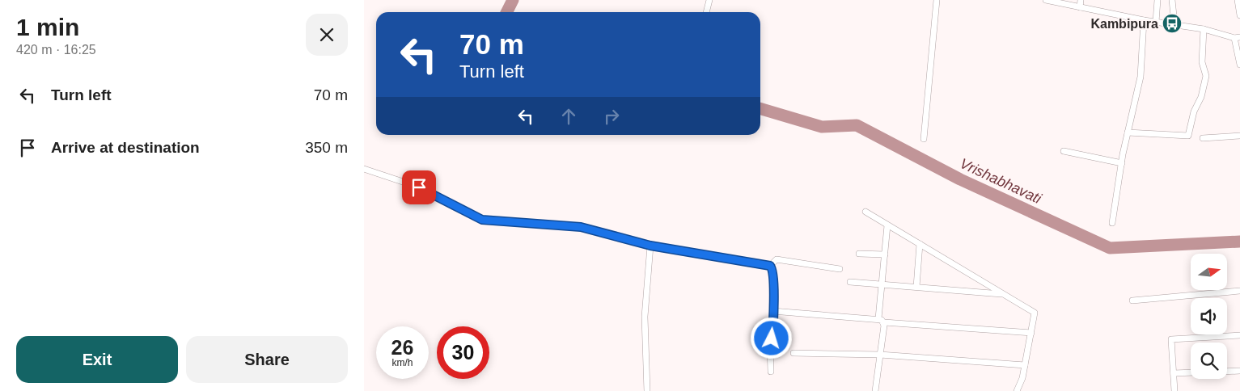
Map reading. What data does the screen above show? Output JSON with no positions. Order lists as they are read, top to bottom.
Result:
{
  "water": ["Vrishabhavati"],
  "places": {
    "bus stop": ["Kambipura"]
  },
  "north": "right",
  "page": {
    "heading": ["1 min", "420 m · 16:25"],
    "turn": ["70 m", "Turn left"],
    "list": [
      {
        "name": "Turn left",
        "value": "70 m"
      },
      {
        "name": "Arrive at destination",
        "value": "350 m"
      }
    ],
    "speed": "26 km/h",
    "limit": "30",
    "buttons": ["Exit", "Share"]
  }
}
